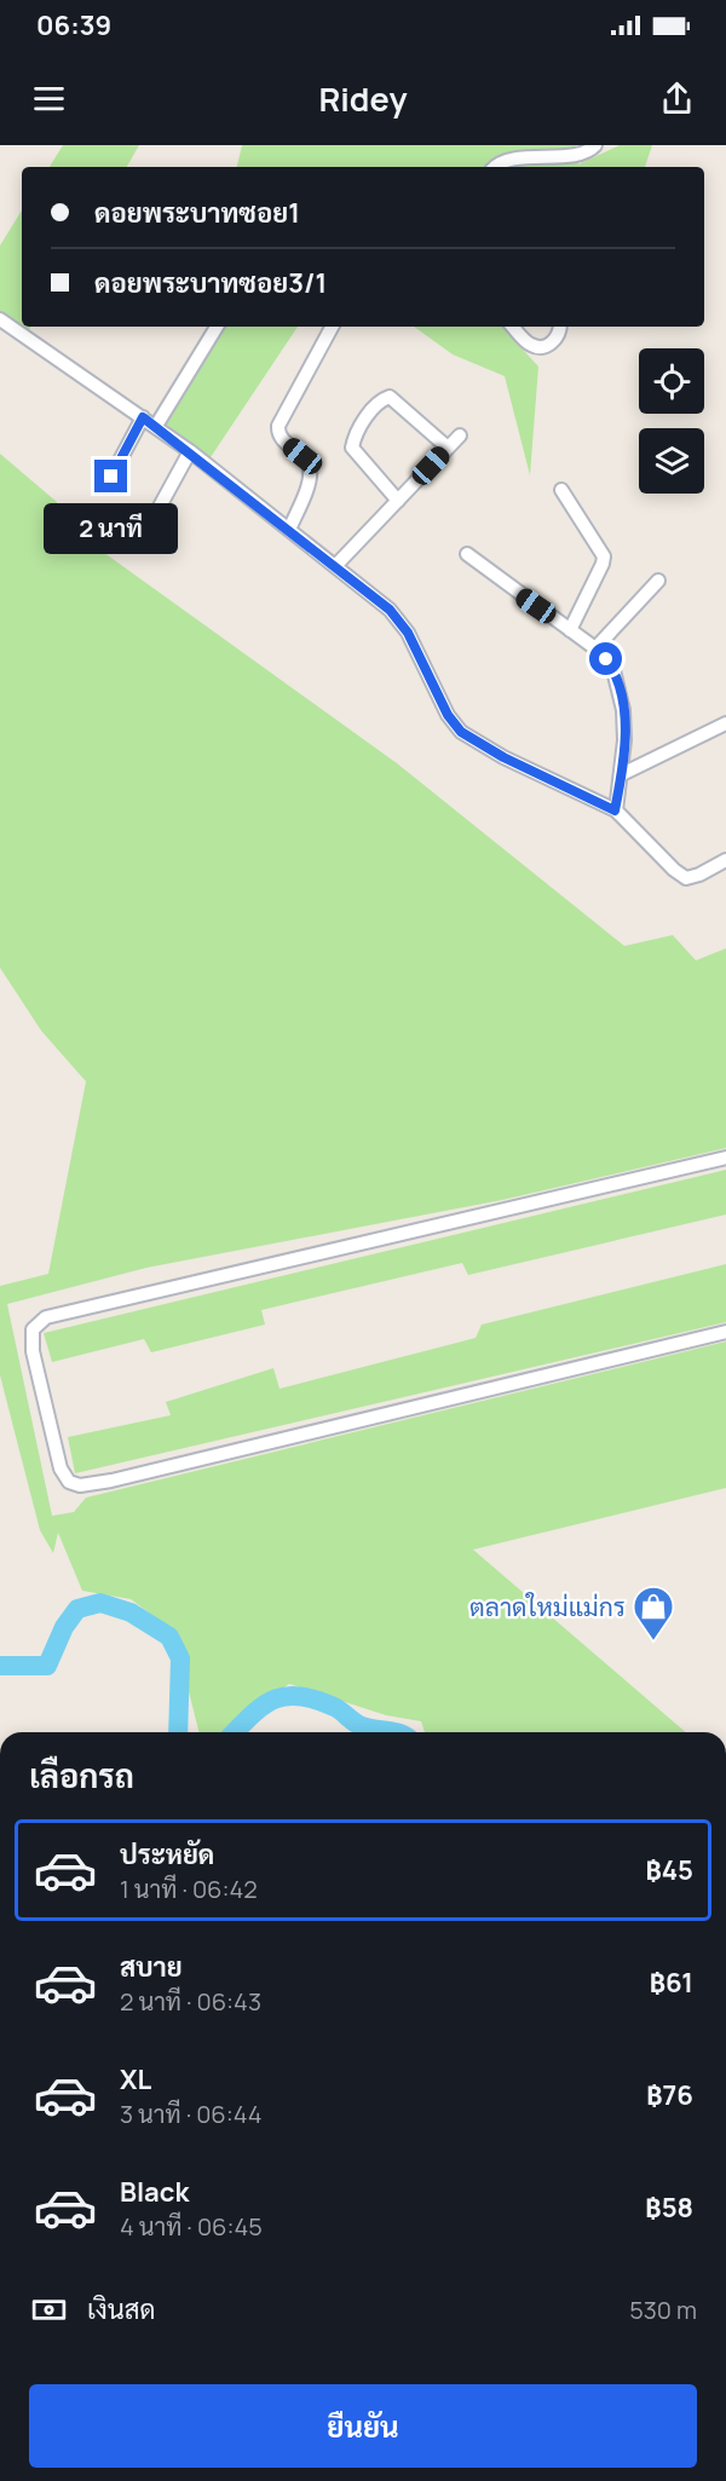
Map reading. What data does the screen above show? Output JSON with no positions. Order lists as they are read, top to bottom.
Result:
{
  "places": {
    "shop": ["ตลาดใหม่แม่กร"]
  },
  "page": {
    "status": "06:39",
    "header": "Ridey",
    "banner": ["ดอยพระบาทซอย1", "ดอยพระบาทซอย3/1"],
    "bubble": "2 นาที",
    "heading": "เลือกรถ",
    "list": [
      {
        "name": "ประหยัด",
        "note": "1 นาที · 06:42",
        "value": "฿45"
      },
      {
        "name": "สบาย",
        "note": "2 นาที · 06:43",
        "value": "฿61"
      },
      {
        "name": "XL",
        "note": "3 นาที · 06:44",
        "value": "฿76"
      },
      {
        "name": "Black",
        "note": "4 นาที · 06:45",
        "value": "฿58"
      }
    ],
    "pay": ["เงินสด", "530 m"],
    "buttons": "ยืนยัน"
  }
}
